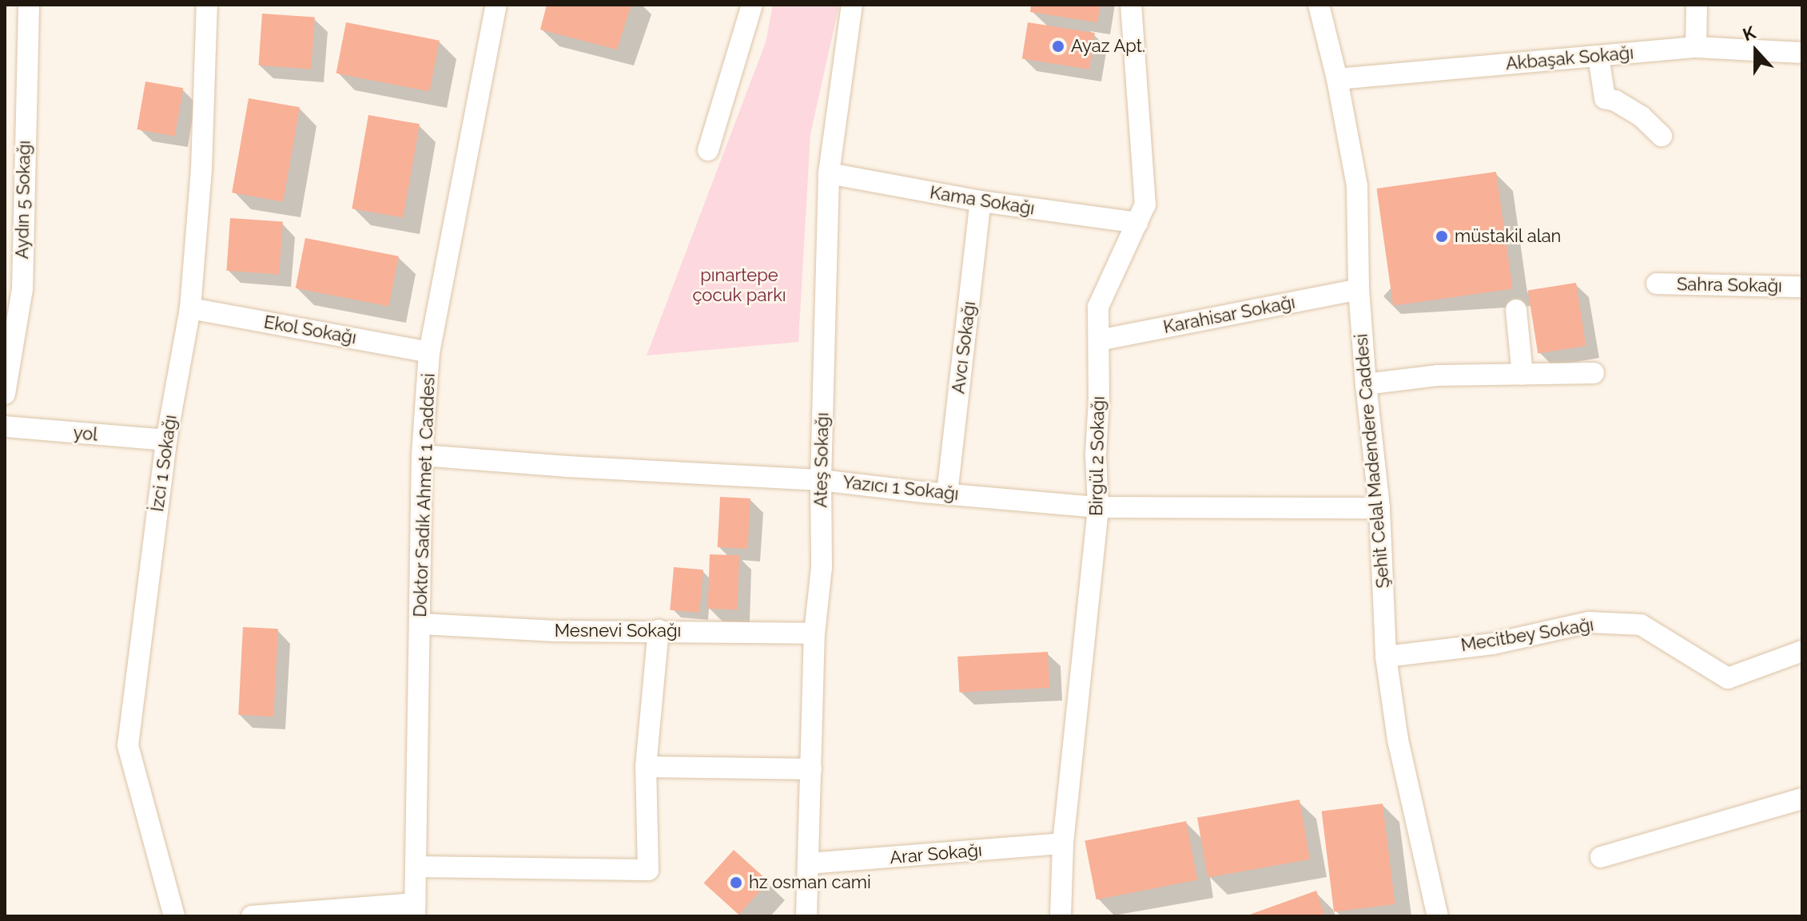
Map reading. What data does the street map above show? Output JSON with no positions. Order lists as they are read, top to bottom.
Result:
{
  "streets": {
    "street": [
      "Akbaşak Sokağı",
      "Aydın 5 Sokağı",
      "Kama Sokağı",
      "Sahra Sokağı",
      "Karahisar Sokağı",
      "Ekol Sokağı",
      "Avcı Sokağı",
      "yol",
      "Birgül 2 Sokağı",
      "Ateş Sokağı",
      "Şehit Celal Madendere Caddesi",
      "İzci 1 Sokağı",
      "Yazıcı 1 Sokağı",
      "Doktor Sadık Ahmet 1 Caddesi",
      "Mesnevi Sokağı",
      "Mecitbey Sokağı",
      "Arar Sokağı"
    ]
  },
  "crossings": [
    ["Akbaşak Sokağı", "Şehit Celal Madendere Caddesi"],
    ["Kama Sokağı", "Avcı Sokağı"],
    ["Kama Sokağı", "Birgül 2 Sokağı"],
    ["Kama Sokağı", "Ateş Sokağı"],
    ["Karahisar Sokağı", "Birgül 2 Sokağı"],
    ["Karahisar Sokağı", "Şehit Celal Madendere Caddesi"],
    ["Ekol Sokağı", "İzci 1 Sokağı"],
    ["Ekol Sokağı", "Doktor Sadık Ahmet 1 Caddesi"],
    ["Avcı Sokağı", "Yazıcı 1 Sokağı"],
    ["yol", "İzci 1 Sokağı"],
    ["Birgül 2 Sokağı", "Yazıcı 1 Sokağı"],
    ["Birgül 2 Sokağı", "Arar Sokağı"],
    ["Ateş Sokağı", "Yazıcı 1 Sokağı"],
    ["Ateş Sokağı", "Mesnevi Sokağı"],
    ["Ateş Sokağı", "Arar Sokağı"],
    ["Şehit Celal Madendere Caddesi", "Yazıcı 1 Sokağı"],
    ["Şehit Celal Madendere Caddesi", "Mecitbey Sokağı"],
    ["Yazıcı 1 Sokağı", "Doktor Sadık Ahmet 1 Caddesi"],
    ["Doktor Sadık Ahmet 1 Caddesi", "Mesnevi Sokağı"]
  ],
  "parks": ["pınartepe çocuk parkı"],
  "places": ["Ayaz Apt.", "müstakil alan", "hz osman cami"],
  "north": "top"
}
